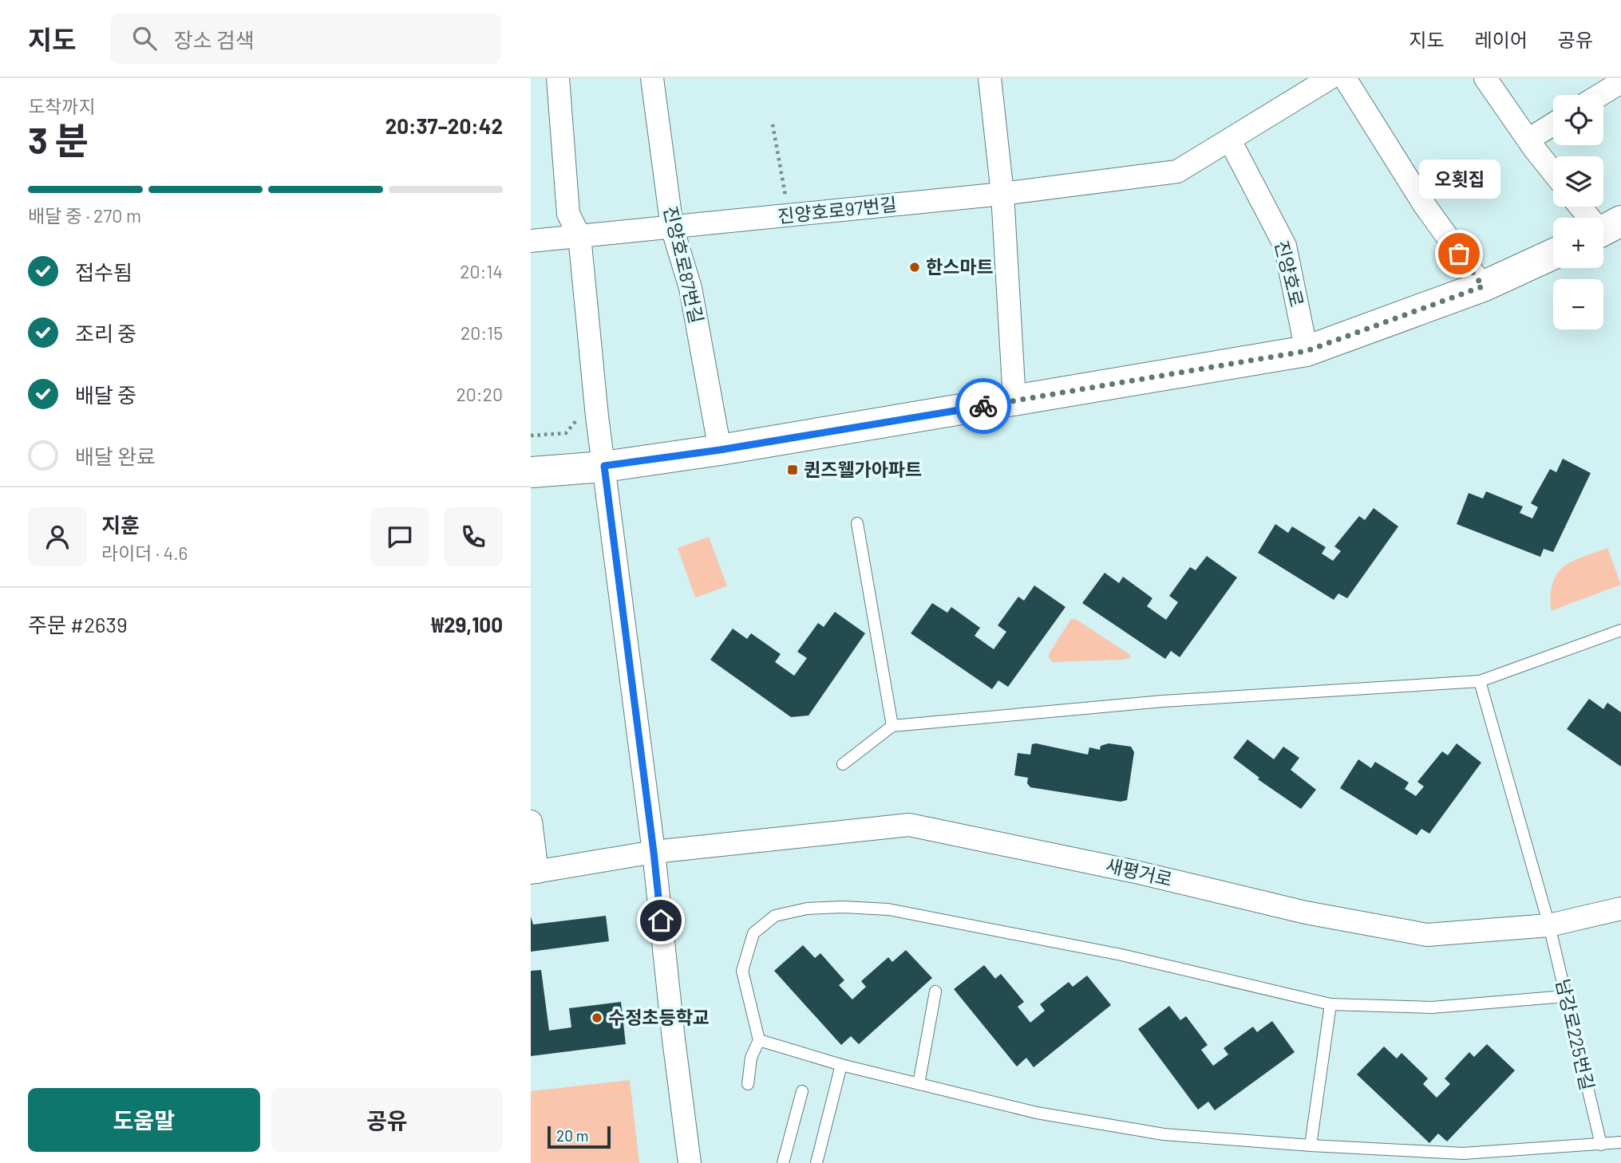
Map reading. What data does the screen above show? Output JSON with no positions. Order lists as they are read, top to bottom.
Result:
{
  "streets": {
    "street": [
      "진양호로97번길",
      "진양호로87번길",
      "진양호로",
      "새평거로"
    ],
    "lane": ["남강로225번길"]
  },
  "crossings": [
    ["진양호로97번길", "진양호로87번길"],
    ["진양호로97번길", "진양호로"],
    ["새평거로", "남강로225번길"]
  ],
  "places": {
    "other": ["오횟집", "한스마트", "수정초등학교"],
    "transit": ["퀸즈웰가아파트"]
  },
  "scale_bar": "20 m",
  "page": {
    "header": "지도",
    "search": "장소 검색",
    "nav": ["지도", "레이어", "공유"],
    "heading": ["3 분", "도착까지", "20:37–20:42"],
    "panel": [
      "지훈",
      "라이더 · 4.6",
      "주문 #2639",
      "₩29,100"
    ],
    "map_buttons": ["+", "−"],
    "bubble": "오횟집",
    "bar": "배달 중 · 270 m",
    "list": [
      ["접수됨", "20:14"],
      ["조리 중", "20:15"],
      ["배달 중", "20:20"],
      "배달 완료"
    ],
    "buttons": ["도움말", "공유"],
    "scale": "20 m"
  }
}
